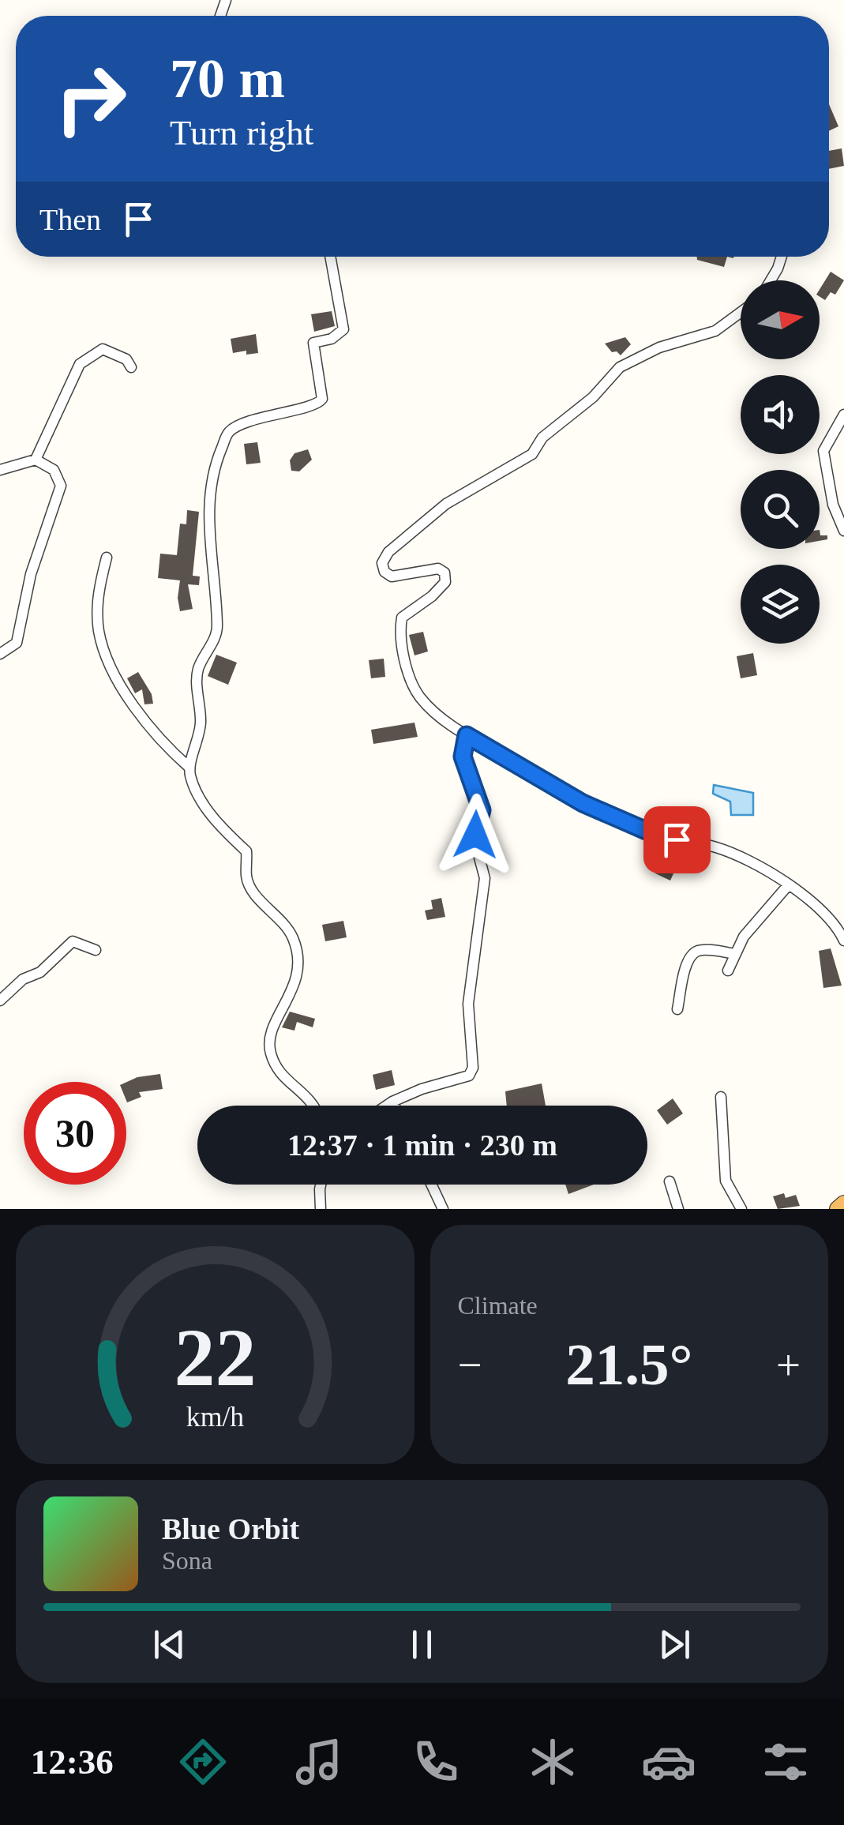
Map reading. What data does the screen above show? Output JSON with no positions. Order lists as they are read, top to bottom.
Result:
{
  "north": "right",
  "page": {
    "turn": ["70 m", "Turn right"],
    "then": "Then",
    "limit": "30",
    "trip": "12:37 · 1 min · 230 m",
    "tile": "Climate",
    "heat": ["−", "21.5°", "+"],
    "song": ["Blue Orbit", "Sona"],
    "tabs": "12:36",
    "gauge": ["22", "km/h"]
  }
}
